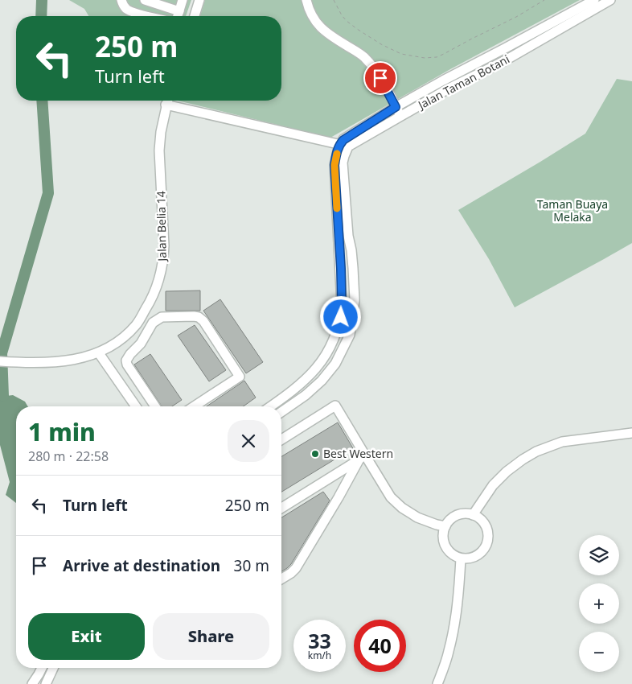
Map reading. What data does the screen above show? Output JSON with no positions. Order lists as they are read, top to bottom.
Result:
{
  "streets": {
    "street": ["Jalan Taman Botani", "Jalan Belia 14"]
  },
  "parks": ["Taman Buaya Melaka"],
  "places": ["Best Western"],
  "page": {
    "turn": ["250 m", "Turn left"],
    "heading": ["1 min", "280 m · 22:58"],
    "list": [
      {
        "name": "Turn left",
        "value": "250 m"
      },
      {
        "name": "Arrive at destination",
        "value": "30 m"
      }
    ],
    "map_buttons": ["+", "−"],
    "buttons": ["Exit", "Share"],
    "speed": "33 km/h",
    "limit": "40"
  }
}
